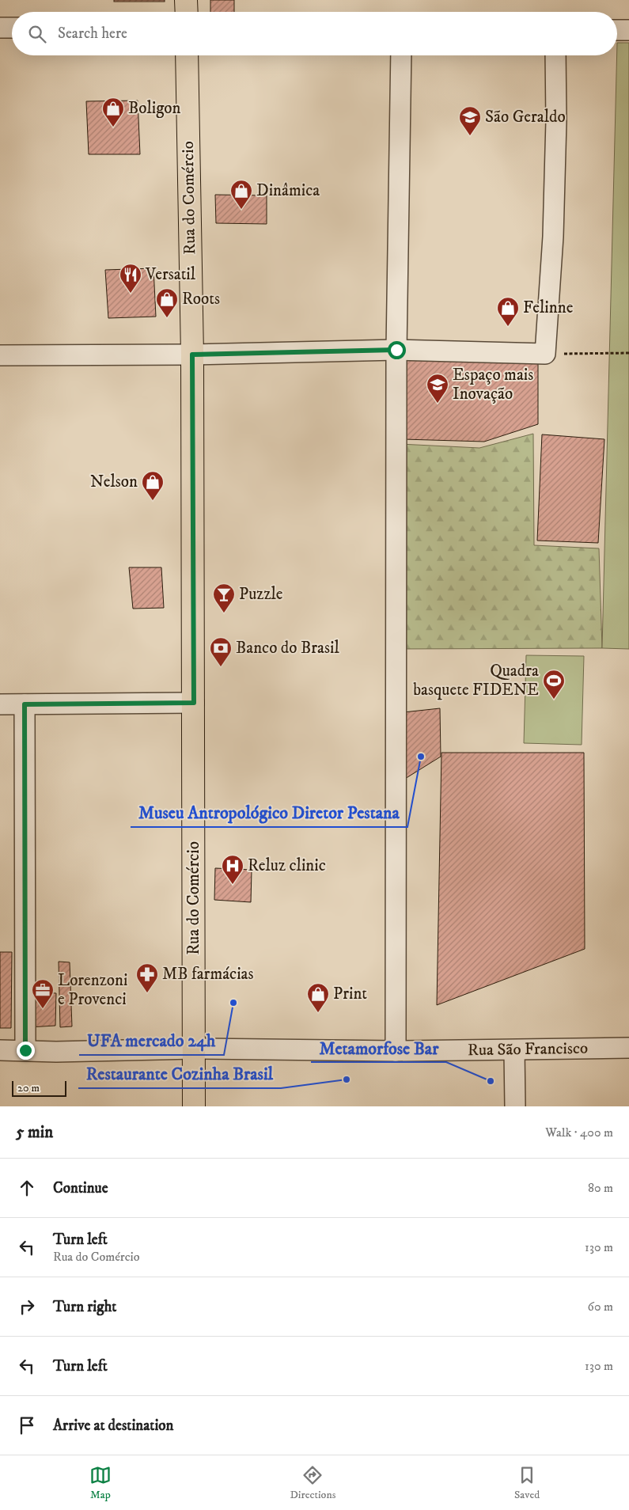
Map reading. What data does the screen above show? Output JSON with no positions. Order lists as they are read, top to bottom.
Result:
{
  "streets": {
    "main road": ["Rua do Comércio"],
    "street": ["Rua São Francisco"]
  },
  "crossings": [
    ["Rua do Comércio", "Rua São Francisco"]
  ],
  "places": {
    "shop": [
      "Boligon",
      "Dinâmica",
      "Roots",
      "Felinne",
      "Nelson",
      "Print"
    ],
    "school or university": ["São Geraldo", "Espaço mais Inovação"],
    "restaurant": ["Versatil"],
    "bar": ["Puzzle"],
    "bank": ["Banco do Brasil"],
    "sports": ["Quadra basquete FIDENE"],
    "other": [
      "Museu Antropológico Diretor Pestana",
      "UFA mercado 24h",
      "Restaurante Cozinha Brasil",
      "Metamorfose Bar"
    ],
    "hospital": ["Reluz clinic"],
    "pharmacy": ["MB farmácias"],
    "office": ["Lorenzoni e Provenci"]
  },
  "scale_bar": "20 m",
  "page": {
    "search": "Search here",
    "scale": "20 m",
    "heading": ["5 min", "Walk · 400 m"],
    "list": [
      ["Continue", "80 m"],
      ["Turn left", "Rua do Comércio", "130 m"],
      ["Turn right", "60 m"],
      ["Turn left", "130 m"],
      "Arrive at destination"
    ],
    "nav": ["Map", "Directions", "Saved"]
  }
}
